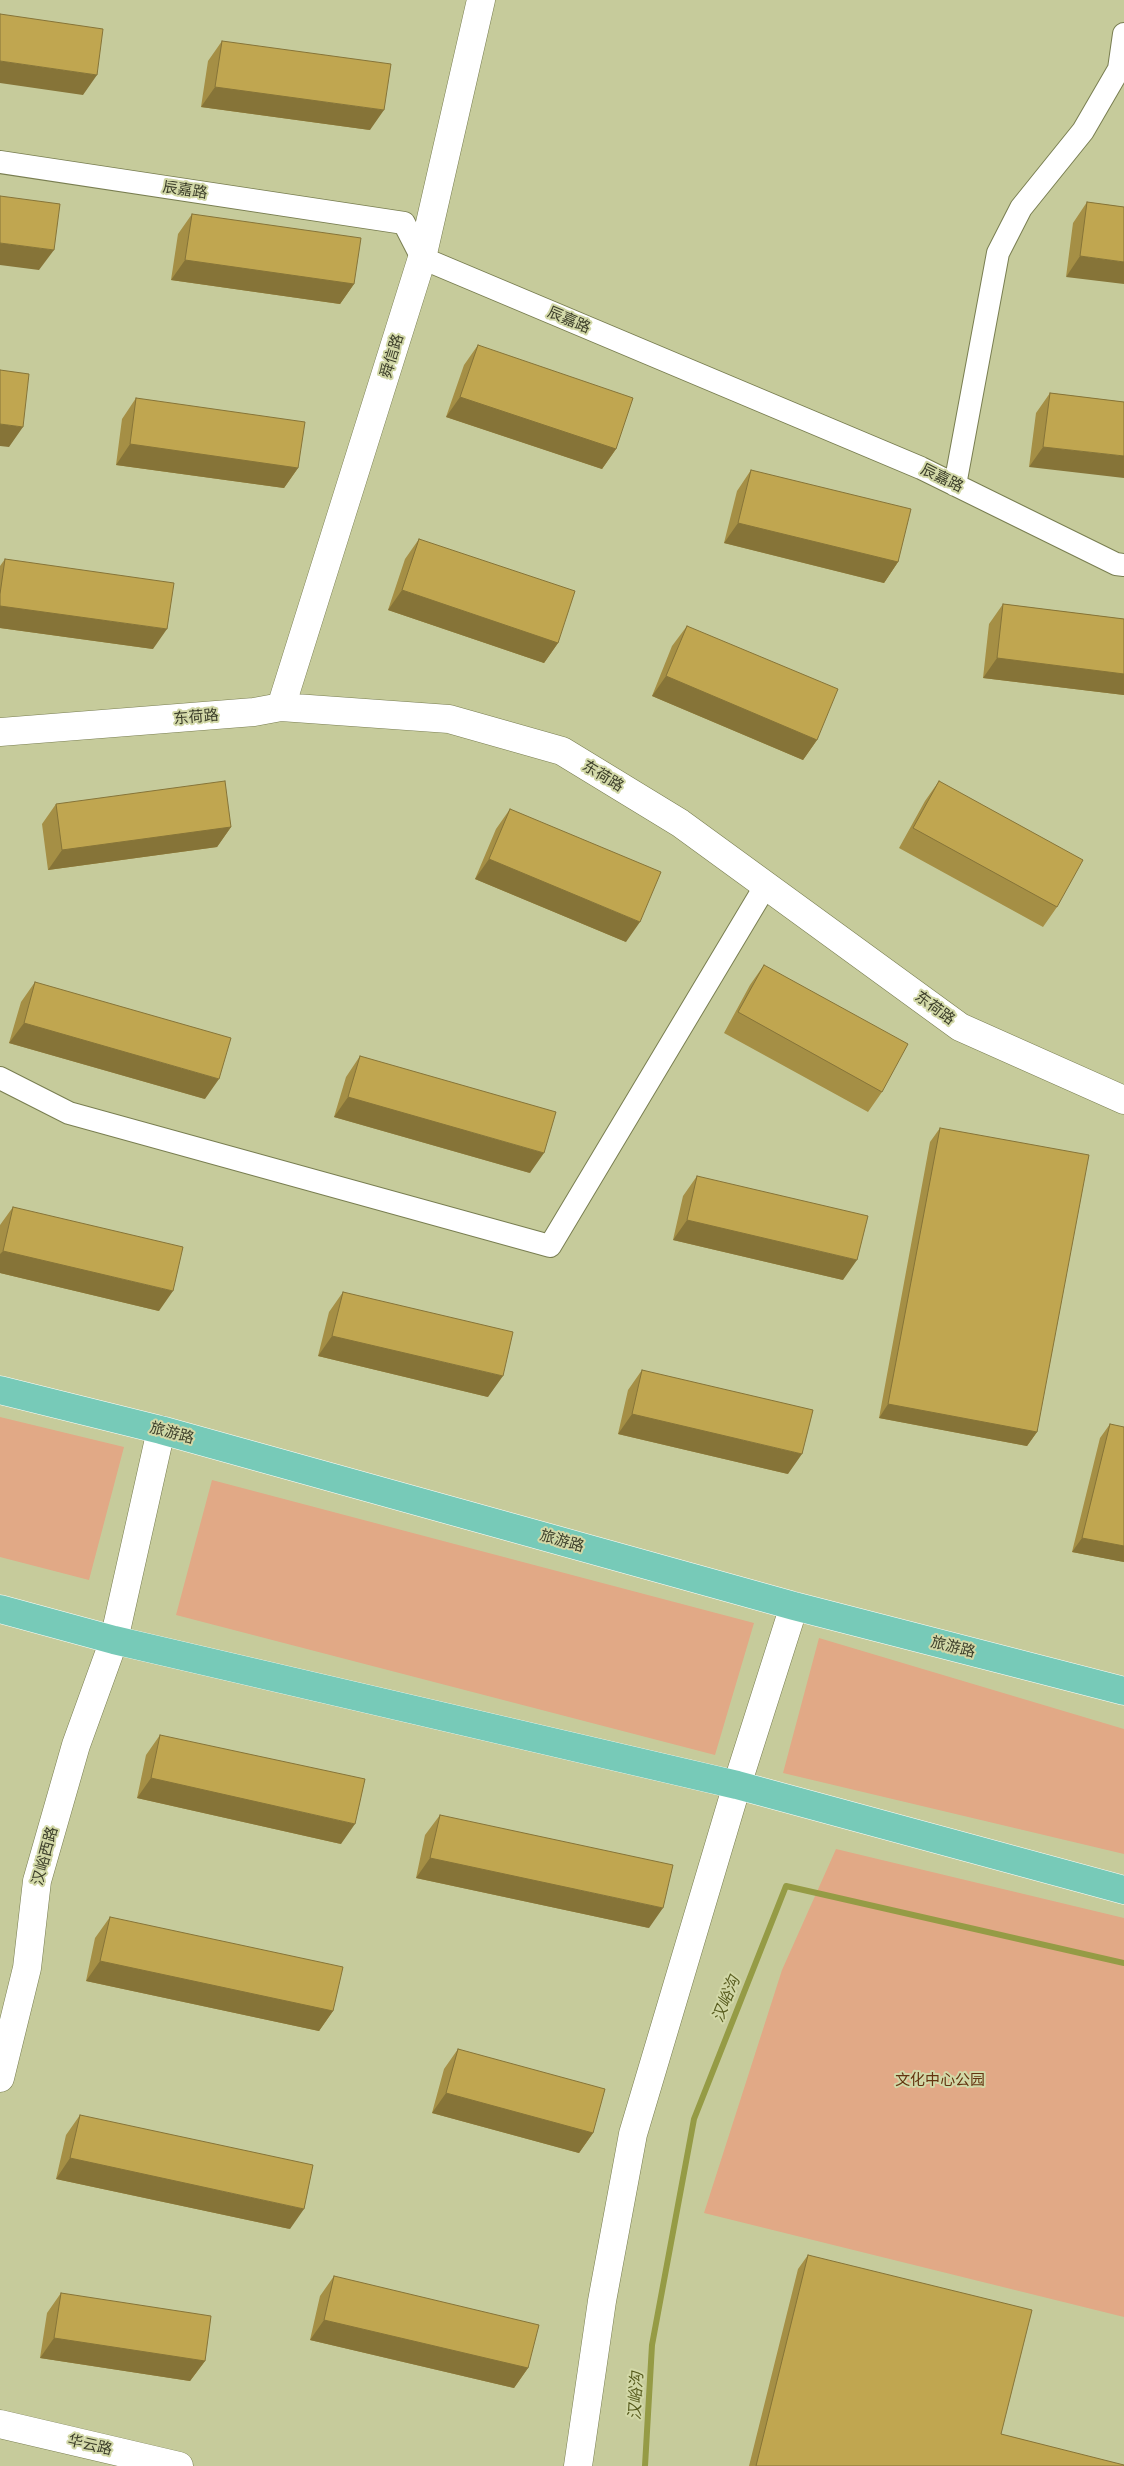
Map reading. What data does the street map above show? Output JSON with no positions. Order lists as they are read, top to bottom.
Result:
{
  "streets": {
    "main road": ["旅游路"],
    "street": [
      "辰嘉路",
      "舜信路",
      "东荷路",
      "汉峪西路",
      "华云路"
    ]
  },
  "crossings": [
    ["辰嘉路", "舜信路"],
    ["舜信路", "东荷路"],
    ["旅游路", "汉峪西路"]
  ],
  "water": ["汉峪沟"],
  "parks": ["文化中心公园"]
}
